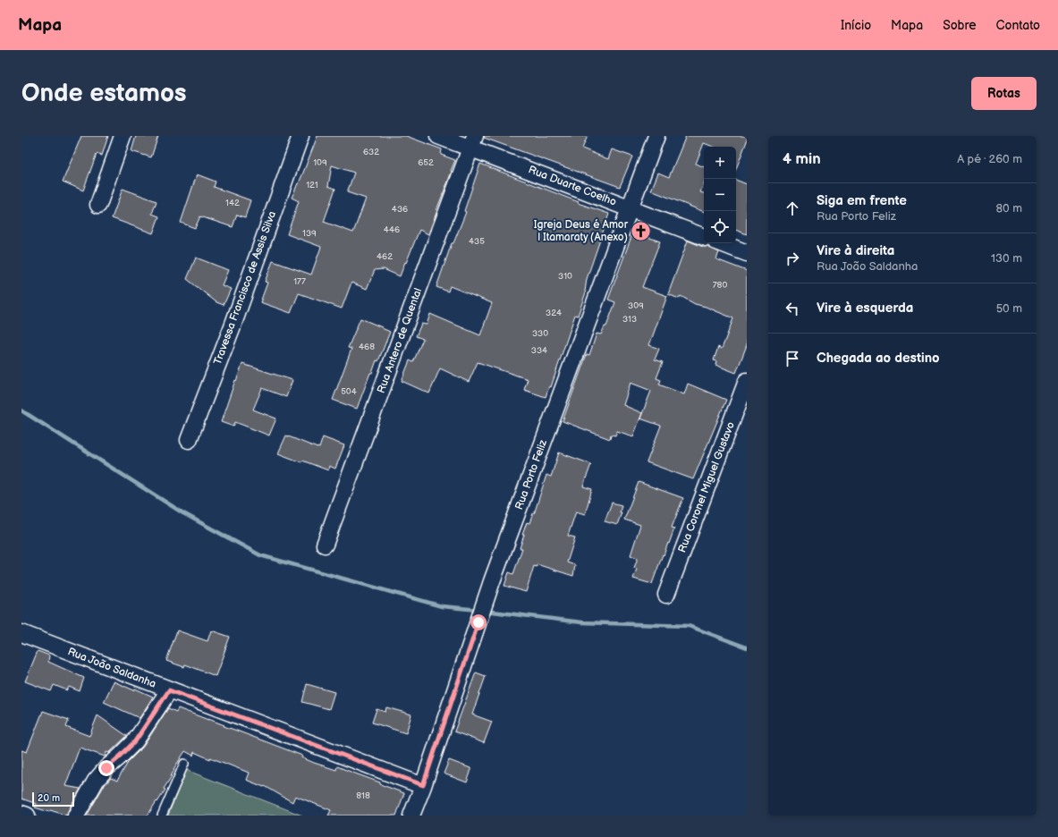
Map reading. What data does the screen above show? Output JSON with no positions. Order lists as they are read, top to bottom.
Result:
{
  "streets": {
    "street": [
      "Rua Duarte Coelho",
      "Travessa Francisco de Assis Silva",
      "Rua Antero de Quental",
      "Rua Porto Feliz",
      "Rua Coronel Miguel Gustavo",
      "Rua João Saldanha"
    ]
  },
  "crossings": [
    ["Rua Duarte Coelho", "Rua Antero de Quental"],
    ["Rua Duarte Coelho", "Rua Porto Feliz"],
    ["Rua Porto Feliz", "Rua João Saldanha"]
  ],
  "places": {
    "church": ["Igreja Deus é Amor | Itamaraty (Anexo)"]
  },
  "house_numbers": [
    "632",
    "109",
    "652",
    "121",
    "142",
    "436",
    "446",
    "139",
    "435",
    "462",
    "310",
    "177",
    "780",
    "309",
    "324",
    "313",
    "330",
    "468",
    "334",
    "504",
    "818"
  ],
  "scale_bar": "20 m",
  "page": {
    "header": "Mapa",
    "nav": [
      "Início",
      "Mapa",
      "Sobre",
      "Contato"
    ],
    "buttons": "Rotas",
    "title": "Onde estamos",
    "heading": ["4 min", "A pé · 260 m"],
    "map_buttons": ["+", "−"],
    "list": [
      ["Siga em frente", "Rua Porto Feliz", "80 m"],
      ["Vire à direita", "Rua João Saldanha", "130 m"],
      ["Vire à esquerda", "50 m"],
      "Chegada ao destino"
    ],
    "scale": "20 m"
  }
}
